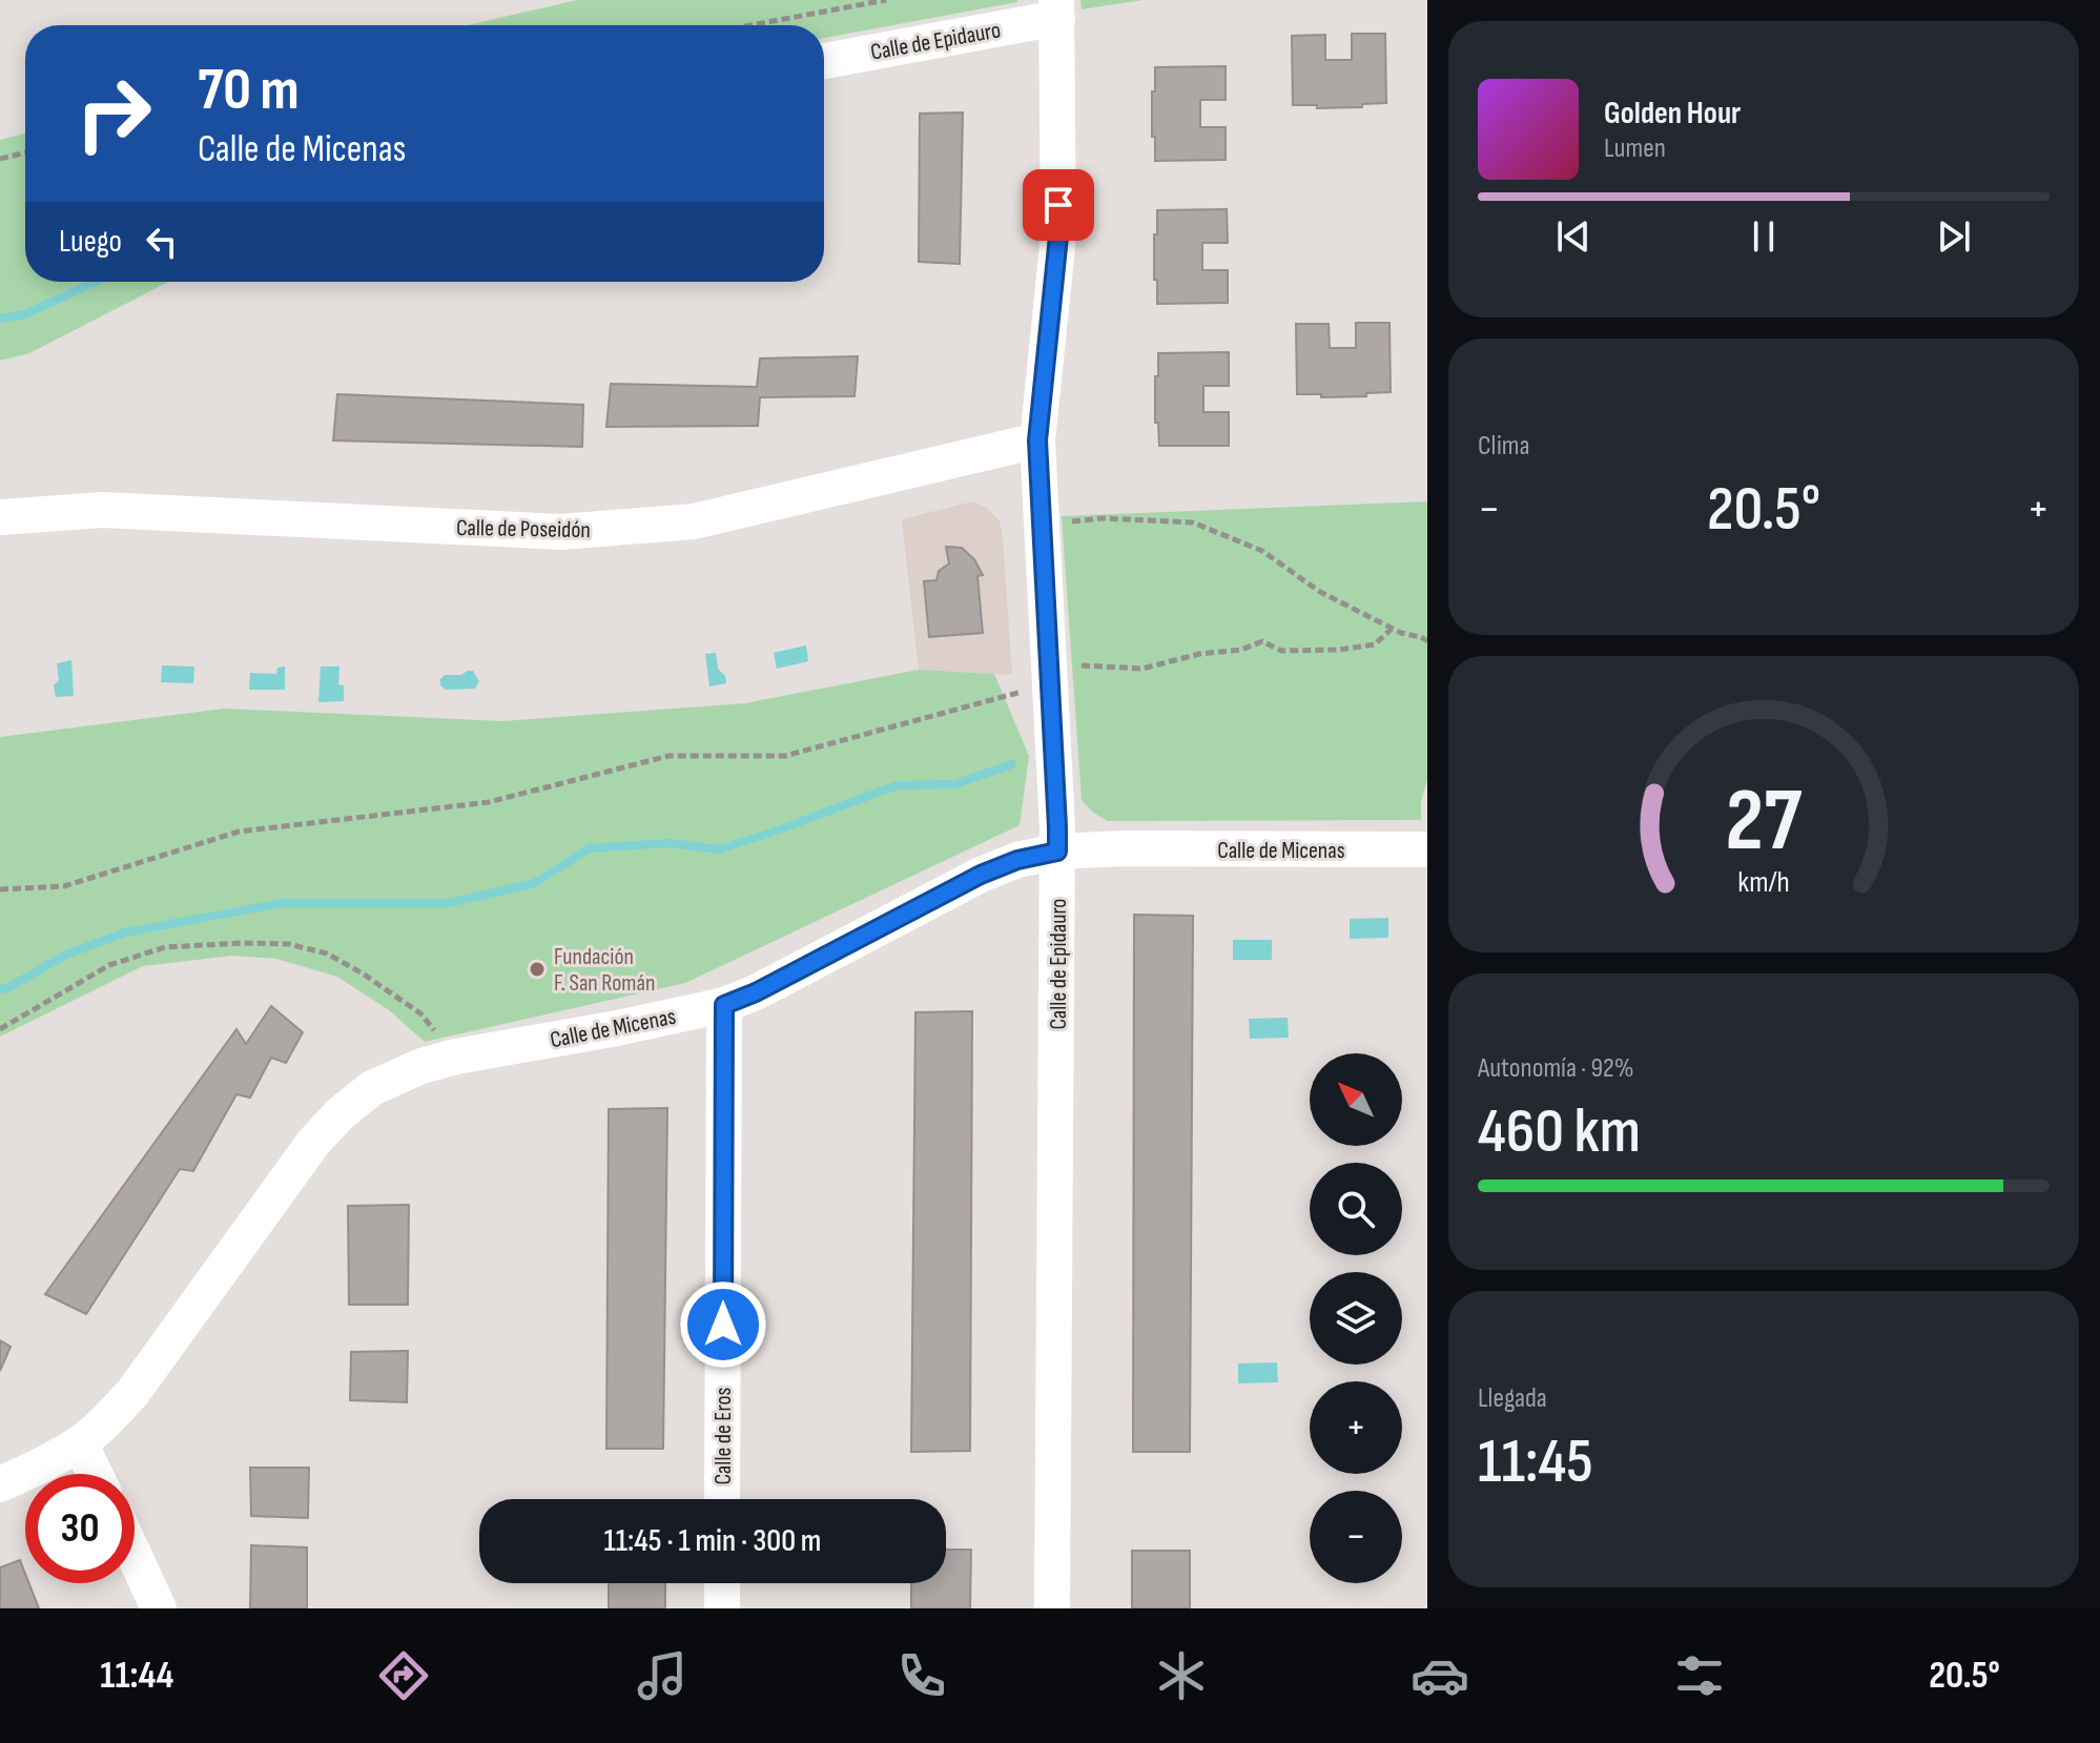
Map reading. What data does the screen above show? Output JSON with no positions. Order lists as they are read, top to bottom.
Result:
{
  "streets": {
    "street": [
      "Calle de Epidauro",
      "Calle de Poseidón",
      "Calle de Micenas",
      "Calle de Eros"
    ]
  },
  "crossings": [
    ["Calle de Epidauro", "Calle de Poseidón"],
    ["Calle de Epidauro", "Calle de Micenas"],
    ["Calle de Micenas", "Calle de Eros"]
  ],
  "places": ["Fundación F. San Román"],
  "north": "top left",
  "page": {
    "turn": ["70 m", "Calle de Micenas"],
    "song": ["Golden Hour", "Lumen"],
    "then": "Luego",
    "tile": [
      "Clima",
      ["Autonomía · 92%", "460 km"],
      ["Llegada", "11:45"]
    ],
    "heat": ["−", "20.5°", "+"],
    "map_buttons": ["+", "−"],
    "limit": "30",
    "trip": "11:45 · 1 min · 300 m",
    "tabs": ["11:44", "20.5°"],
    "gauge": ["27", "km/h"]
  }
}
